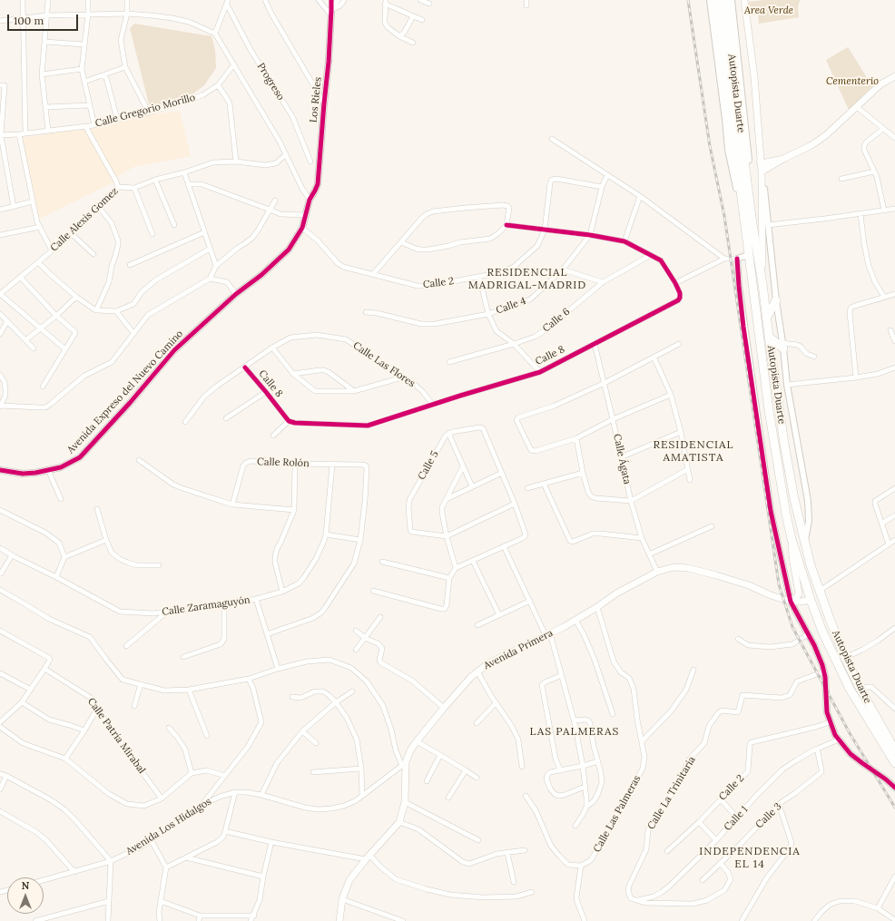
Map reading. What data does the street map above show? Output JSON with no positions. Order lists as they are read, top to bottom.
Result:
{
  "streets": {
    "highway": ["Autopista Duarte"],
    "main road": ["Avenida Primera"],
    "street": [
      "Progreso",
      "Los Rieles",
      "Calle Gregorio Morillo",
      "Calle Alexis Gomez",
      "Calle 2",
      "Calle 4",
      "Calle 6",
      "Calle 8",
      "Calle Las Flores",
      "Avenida Expreso del Nuevo Camino",
      "Calle Ágata",
      "Calle Rolón",
      "Calle 5",
      "Calle Zaramaguyón",
      "Calle Patria Mirabal",
      "Calle La Trinitaria",
      "Calle Las Palmeras",
      "Calle 3",
      "Calle 1",
      "Avenida Los Hidalgos"
    ]
  },
  "crossings": [
    ["Progreso", "Calle Gregorio Morillo"],
    ["Autopista Duarte", "Avenida Primera"],
    ["Los Rieles", "Avenida Expreso del Nuevo Camino"],
    ["Calle 2", "Calle 4"],
    ["Calle 2", "Calle 8"],
    ["Calle 2", "Avenida Expreso del Nuevo Camino"],
    ["Calle 4", "Calle 8"],
    ["Calle 6", "Calle 8"],
    ["Calle 8", "Calle Las Flores"],
    ["Calle 8", "Calle Ágata"],
    ["Calle Ágata", "Avenida Primera"],
    ["Calle Rolón", "Calle Zaramaguyón"],
    ["Avenida Primera", "Calle Las Palmeras"],
    ["Avenida Primera", "Avenida Los Hidalgos"],
    ["Calle La Trinitaria", "Calle 1"],
    ["Calle 3", "Calle 1"]
  ],
  "districts": [
    "RESIDENCIAL MADRIGAL-MADRID",
    "RESIDENCIAL AMATISTA",
    "LAS PALMERAS",
    "INDEPENDENCIA EL 14"
  ],
  "parks": ["Area Verde", "Cementerio"],
  "scale_bar": "100 m",
  "north": "top"
}
